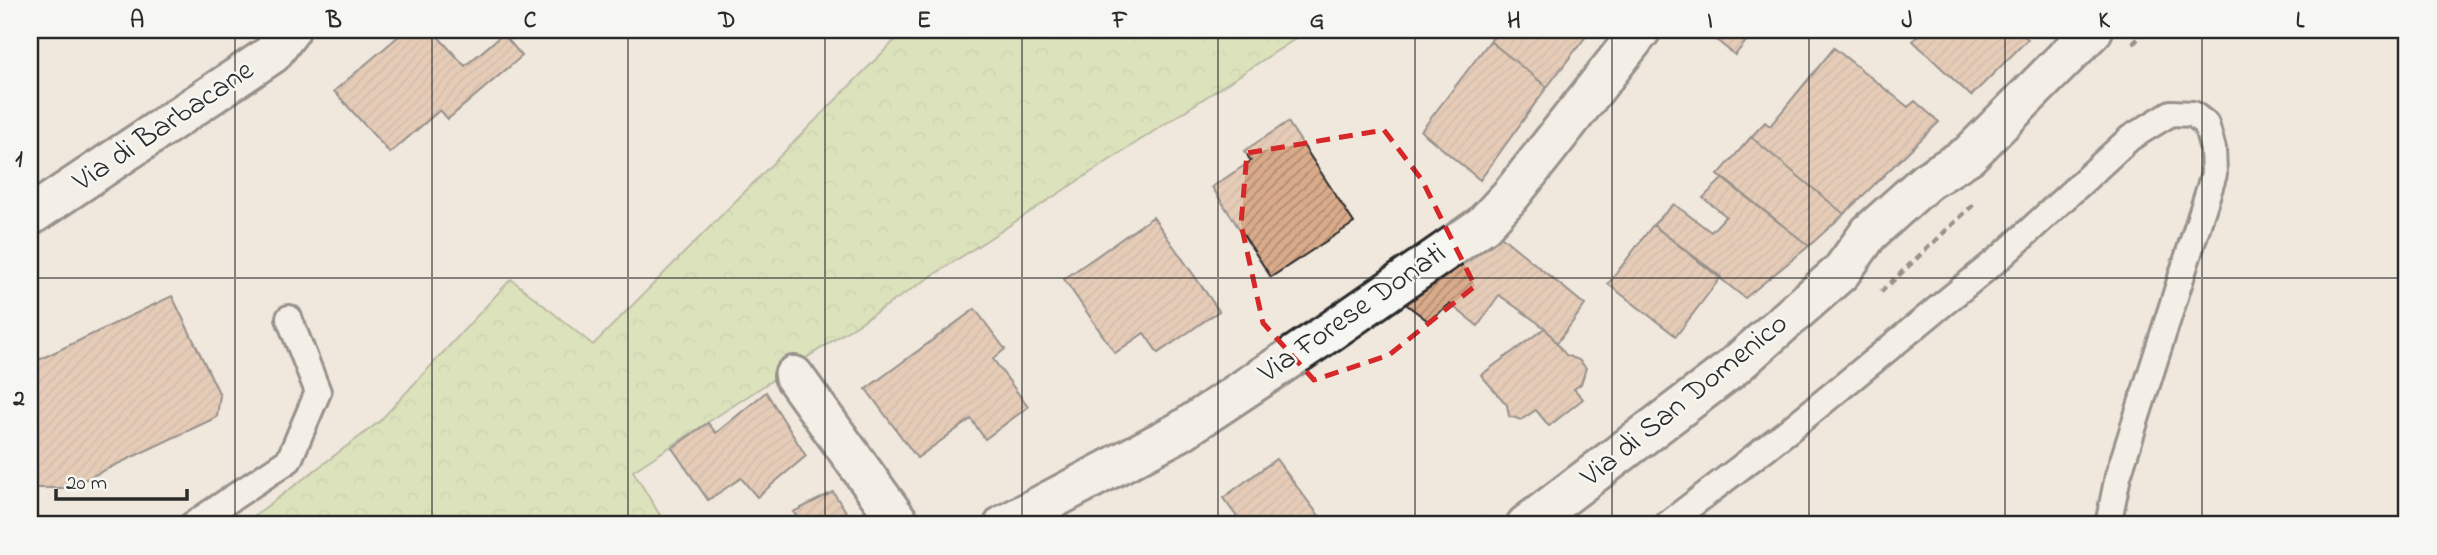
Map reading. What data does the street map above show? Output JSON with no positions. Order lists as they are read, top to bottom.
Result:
{
  "streets": {
    "street": ["Via di Barbacane", "Via Forese Donati", "Via di San Domenico"]
  },
  "scale_bar": "20 m",
  "grid": {
    "columns": [
      "A",
      "B",
      "C",
      "D",
      "E",
      "F",
      "G",
      "H",
      "I",
      "J",
      "K",
      "L"
    ],
    "rows": ["1", "2"]
  }
}
